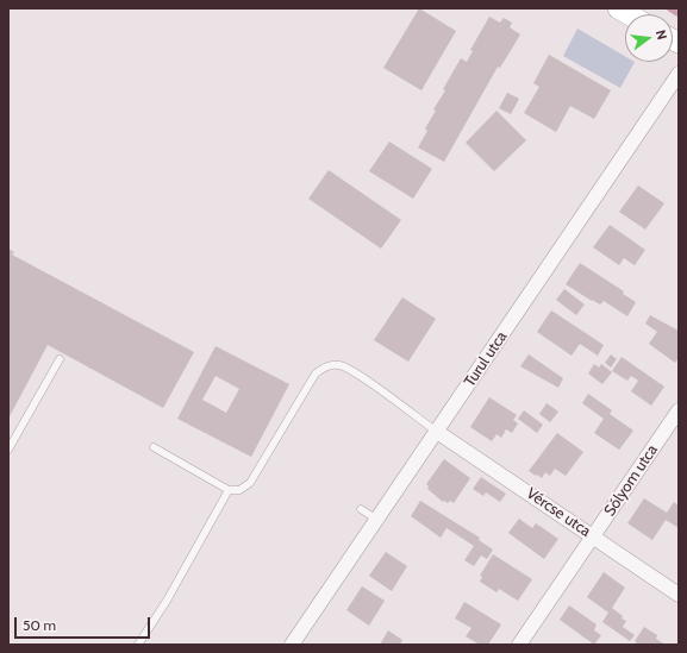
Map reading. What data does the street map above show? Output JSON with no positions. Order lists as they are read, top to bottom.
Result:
{
  "streets": {
    "street": ["Turul utca", "Sólyom utca", "Vércse utca"]
  },
  "crossings": [
    ["Turul utca", "Vércse utca"],
    ["Sólyom utca", "Vércse utca"]
  ],
  "scale_bar": "50 m",
  "north": "right"
}
